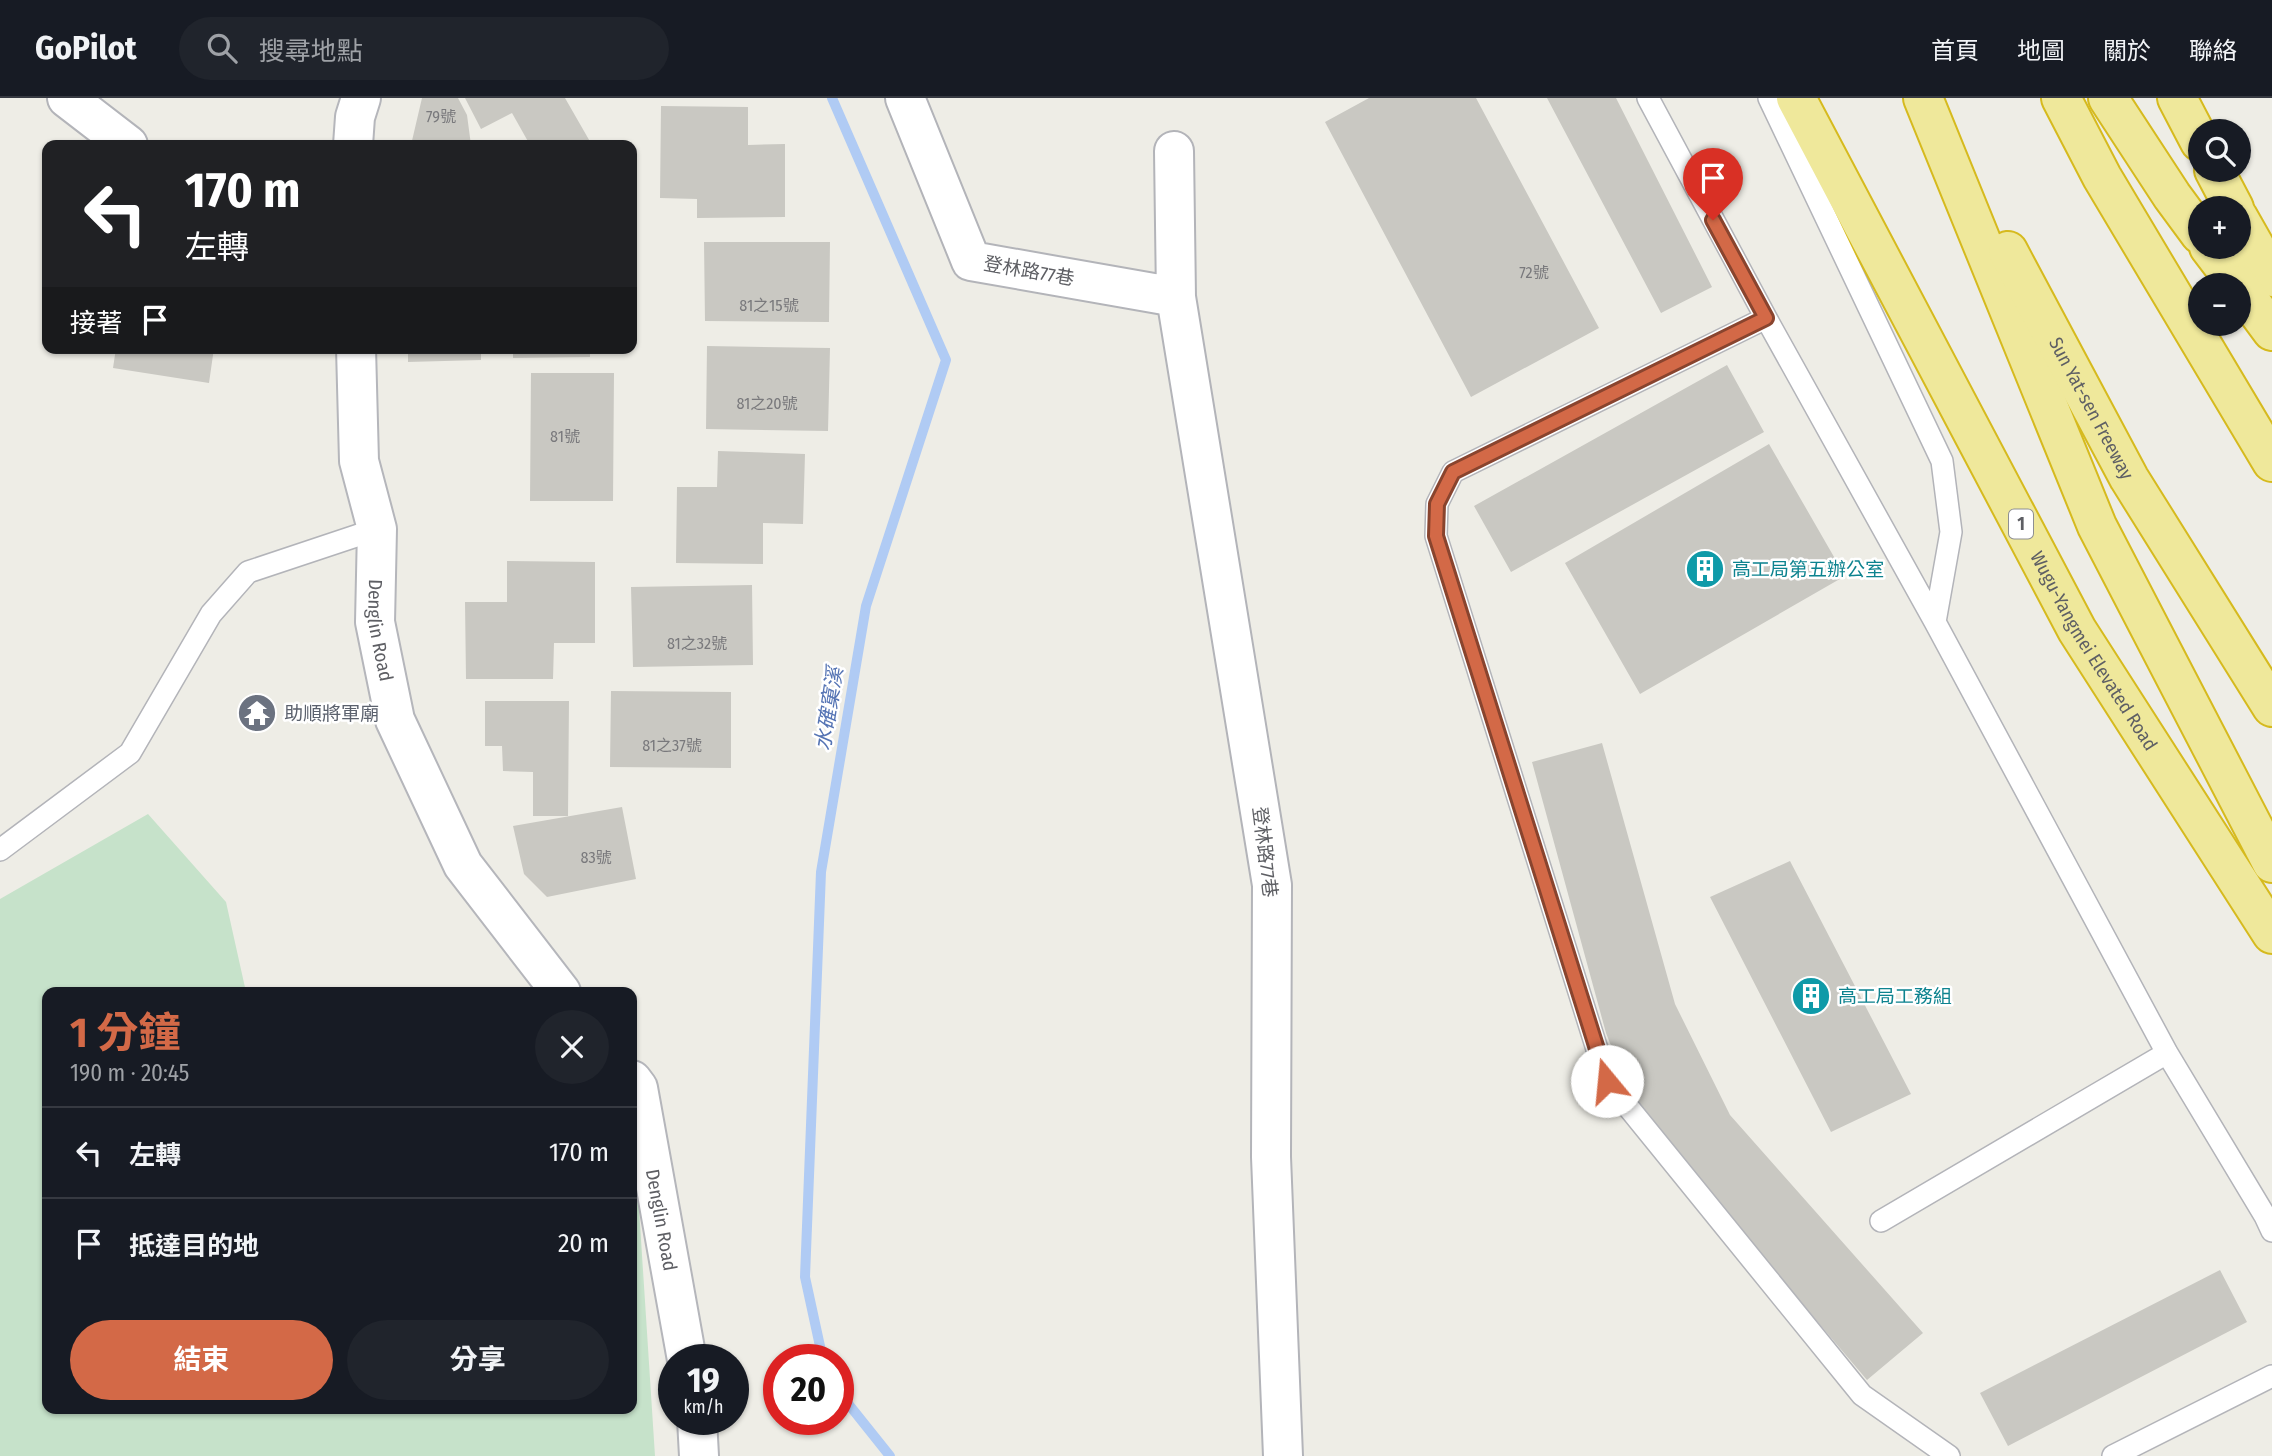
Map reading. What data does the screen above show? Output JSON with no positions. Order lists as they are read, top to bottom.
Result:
{
  "streets": {
    "highway": ["Sun Yat-sen Freeway", "1", "Wugu-Yangmei Elevated Road"],
    "street": ["登林路77巷", "Denglin Road"]
  },
  "water": ["水確窠溪"],
  "places": {
    "building": ["高工局第五辦公室", "高工局工務組"],
    "temple": ["助順將軍廟"]
  },
  "house_numbers": [
    "79號",
    "72號",
    "81之15號",
    "81之20號",
    "81號",
    "81之32號",
    "81之37號",
    "83號"
  ],
  "page": {
    "header": "GoPilot",
    "search": "搜尋地點",
    "nav": [
      "首頁",
      "地圖",
      "關於",
      "聯絡"
    ],
    "map_buttons": ["+", "−"],
    "turn": ["170 m", "左轉"],
    "then": "接著",
    "heading": ["1 分鐘", "190 m · 20:45"],
    "list": [
      {
        "name": "左轉",
        "value": "170 m"
      },
      {
        "name": "抵達目的地",
        "value": "20 m"
      }
    ],
    "buttons": ["結束", "分享"],
    "speed": "19 km/h",
    "limit": "20"
  }
}
